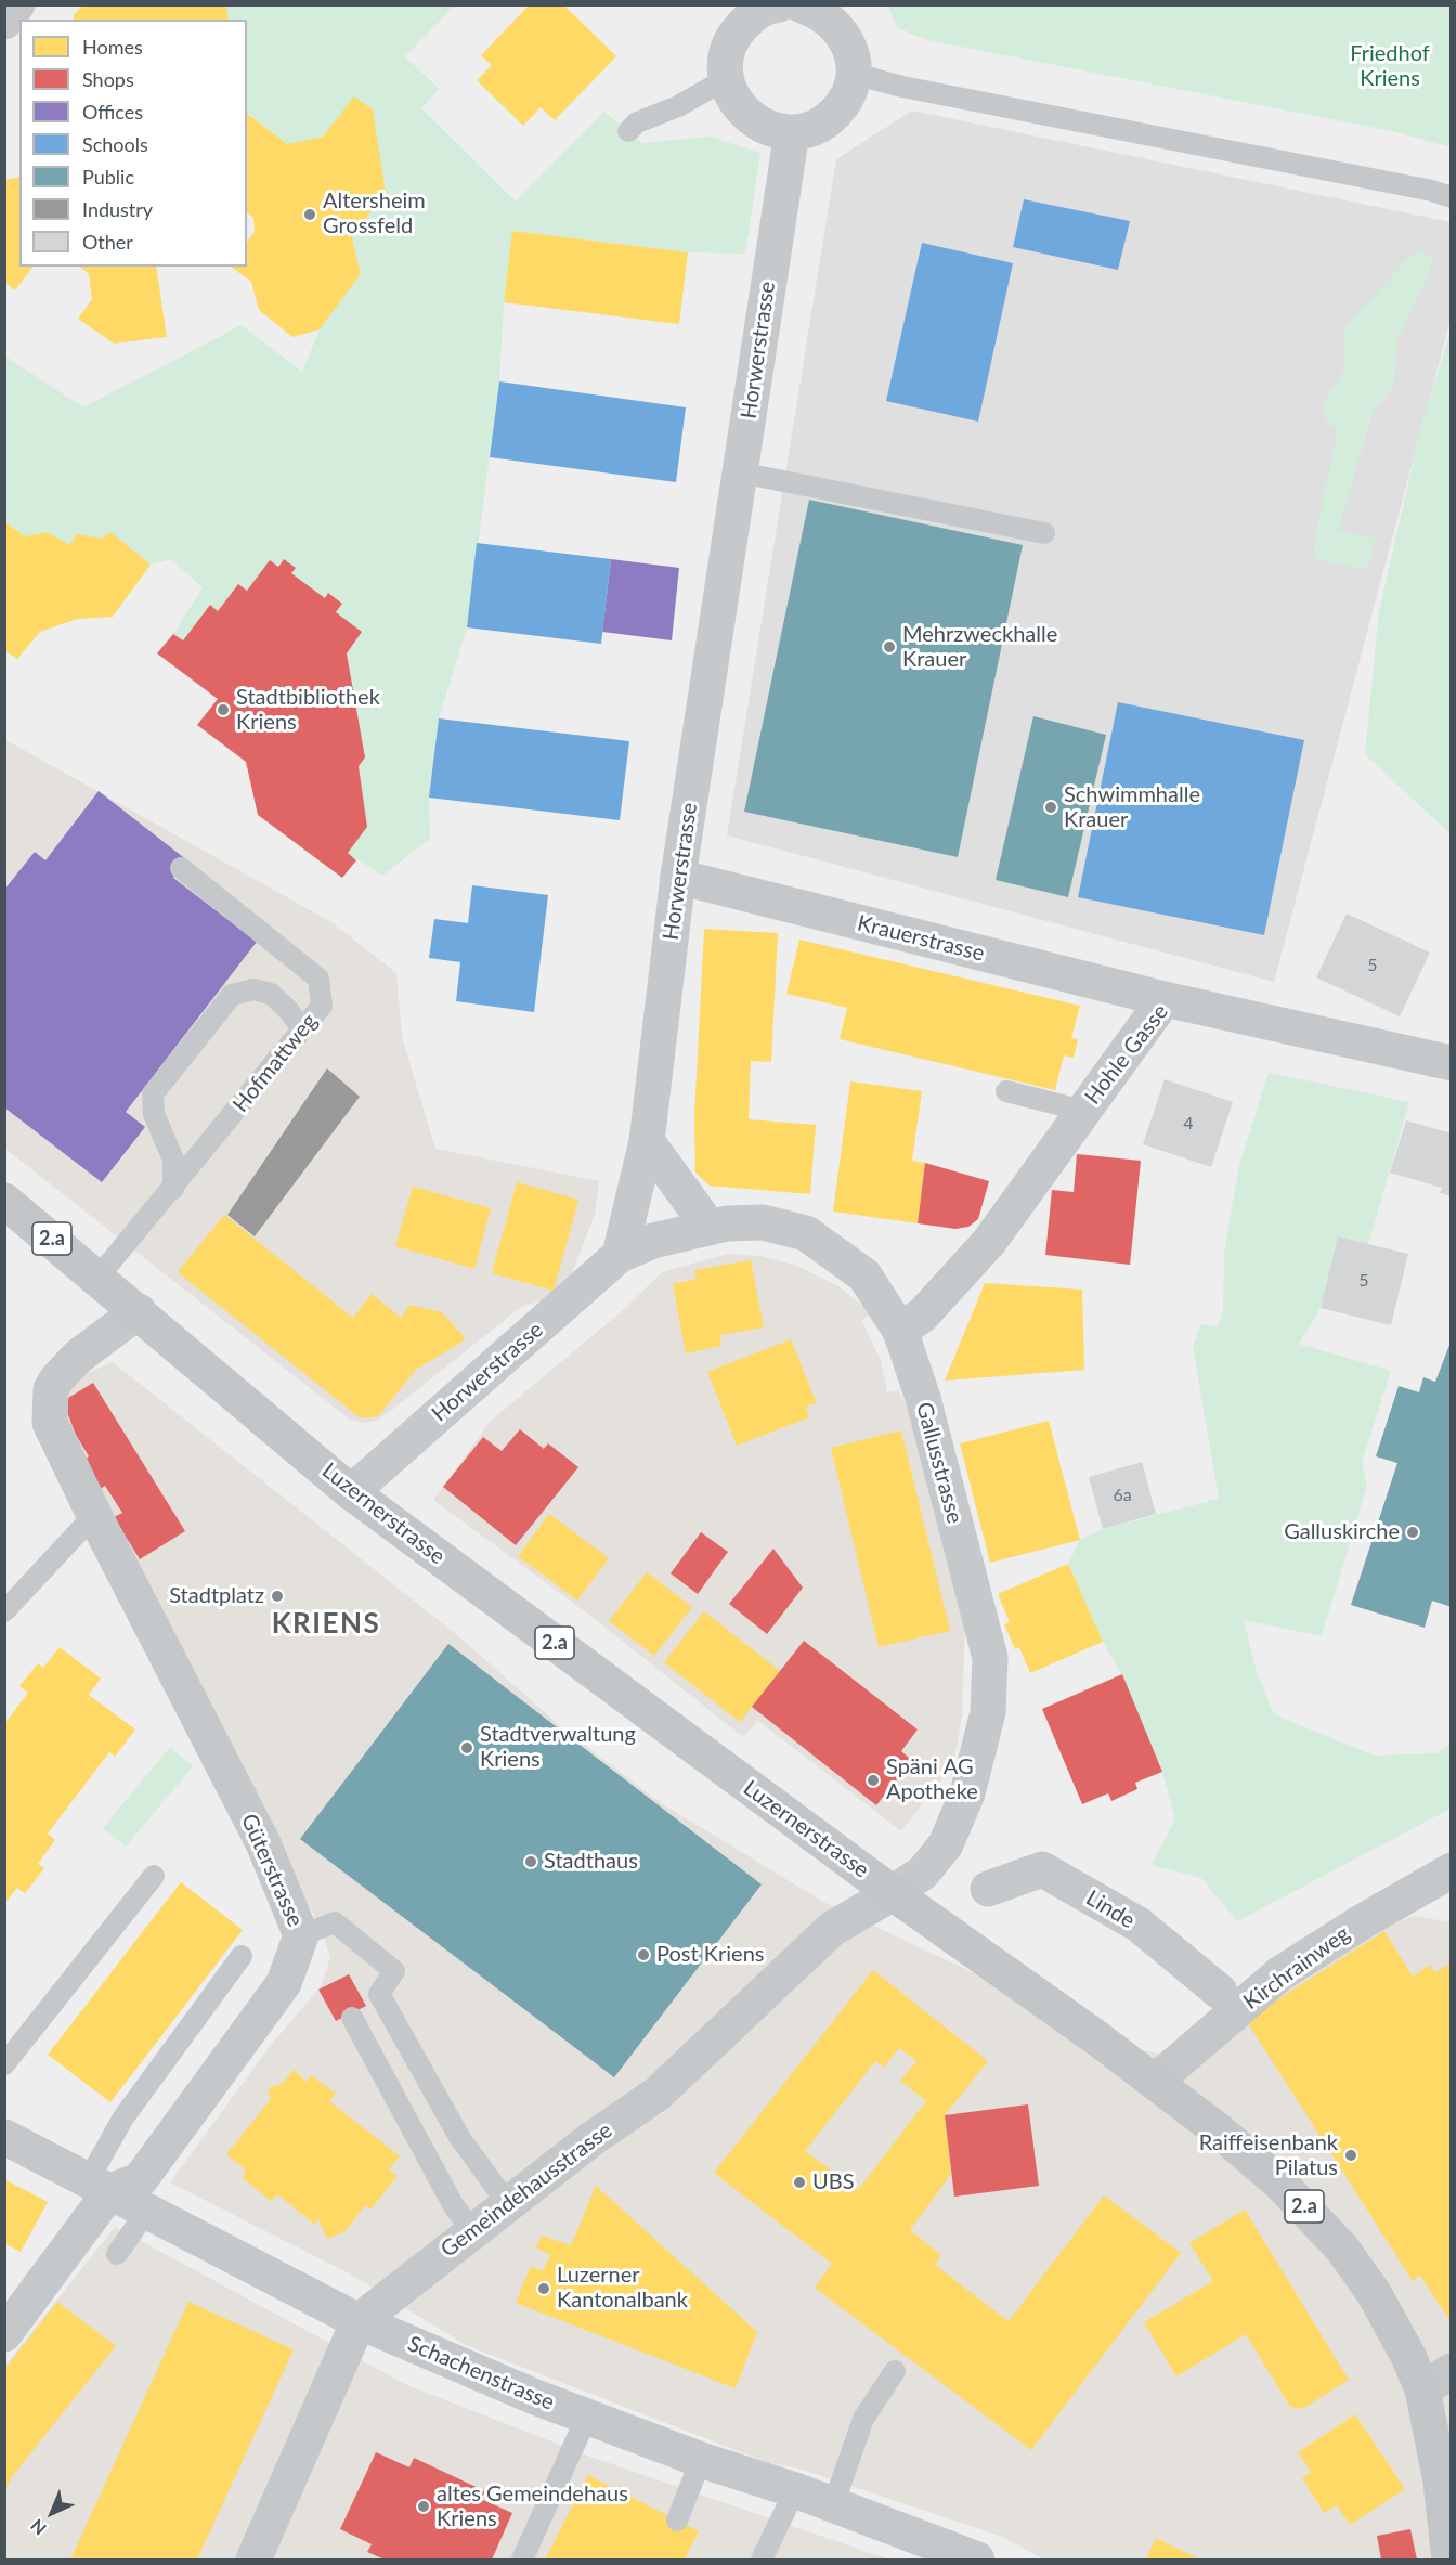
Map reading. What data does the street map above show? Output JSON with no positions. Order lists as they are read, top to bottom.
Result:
{
  "streets": {
    "main road": ["2.a", "Luzernerstrasse"],
    "street": [
      "Horwerstrasse",
      "Krauerstrasse",
      "Hohle Gasse",
      "Gallusstrasse",
      "Güterstrasse",
      "Linde",
      "Kirchrainweg",
      "Gemeindehausstrasse",
      "Schachenstrasse"
    ],
    "lane": ["Hofmattweg"]
  },
  "crossings": [
    ["Horwerstrasse", "Krauerstrasse"],
    ["Horwerstrasse", "Gallusstrasse"],
    ["Horwerstrasse", "Luzernerstrasse"],
    ["Krauerstrasse", "Hohle Gasse"],
    ["Hohle Gasse", "Gallusstrasse"],
    ["Hofmattweg", "Luzernerstrasse"],
    ["Gallusstrasse", "Luzernerstrasse"],
    ["Gallusstrasse", "Gemeindehausstrasse"],
    ["Luzernerstrasse", "Güterstrasse"],
    ["Luzernerstrasse", "Kirchrainweg"],
    ["Luzernerstrasse", "Gemeindehausstrasse"],
    ["Güterstrasse", "Schachenstrasse"],
    ["Gemeindehausstrasse", "Schachenstrasse"]
  ],
  "districts": ["KRIENS"],
  "parks": ["Friedhof Kriens"],
  "places": [
    "Altersheim Grossfeld",
    "Mehrzweckhalle Krauer",
    "Stadtbibliothek Kriens",
    "Schwimmhalle Krauer",
    "Galluskirche",
    "Stadtplatz",
    "Stadtverwaltung Kriens",
    "Späni AG Apotheke",
    "Stadthaus",
    "Post Kriens",
    "Raiffeisenbank Pilatus",
    "UBS",
    "Luzerner Kantonalbank",
    "altes Gemeindehaus Kriens"
  ],
  "house_numbers": [
    "5",
    "4",
    "5",
    "6a"
  ],
  "legend": [
    "Homes",
    "Shops",
    "Offices",
    "Schools",
    "Public",
    "Industry",
    "Other"
  ],
  "north": "bottom left"
}
